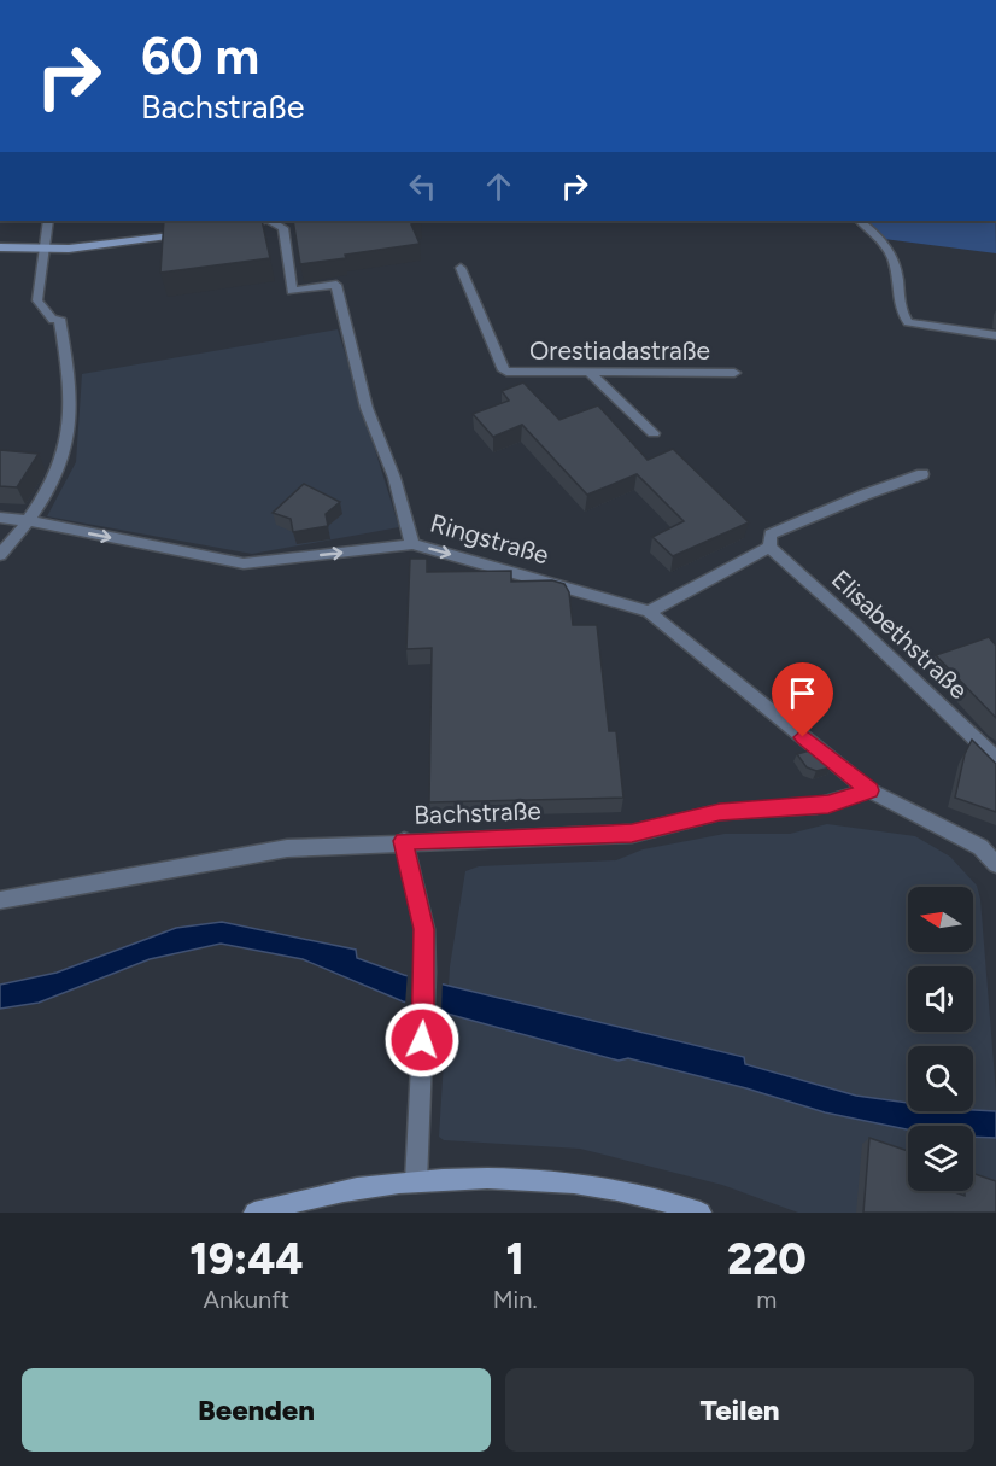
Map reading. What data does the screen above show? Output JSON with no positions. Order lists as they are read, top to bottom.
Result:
{
  "streets": {
    "street": [
      "Orestiadastraße",
      "Ringstraße",
      "Elisabethstraße",
      "Bachstraße"
    ]
  },
  "crossings": [
    ["Ringstraße", "Bachstraße"]
  ],
  "north": "left",
  "page": {
    "turn": ["60 m", "Bachstraße"],
    "eta": [
      "19:44",
      "Ankunft",
      "1",
      "Min.",
      "220",
      "m"
    ],
    "buttons": ["Beenden", "Teilen"]
  }
}
